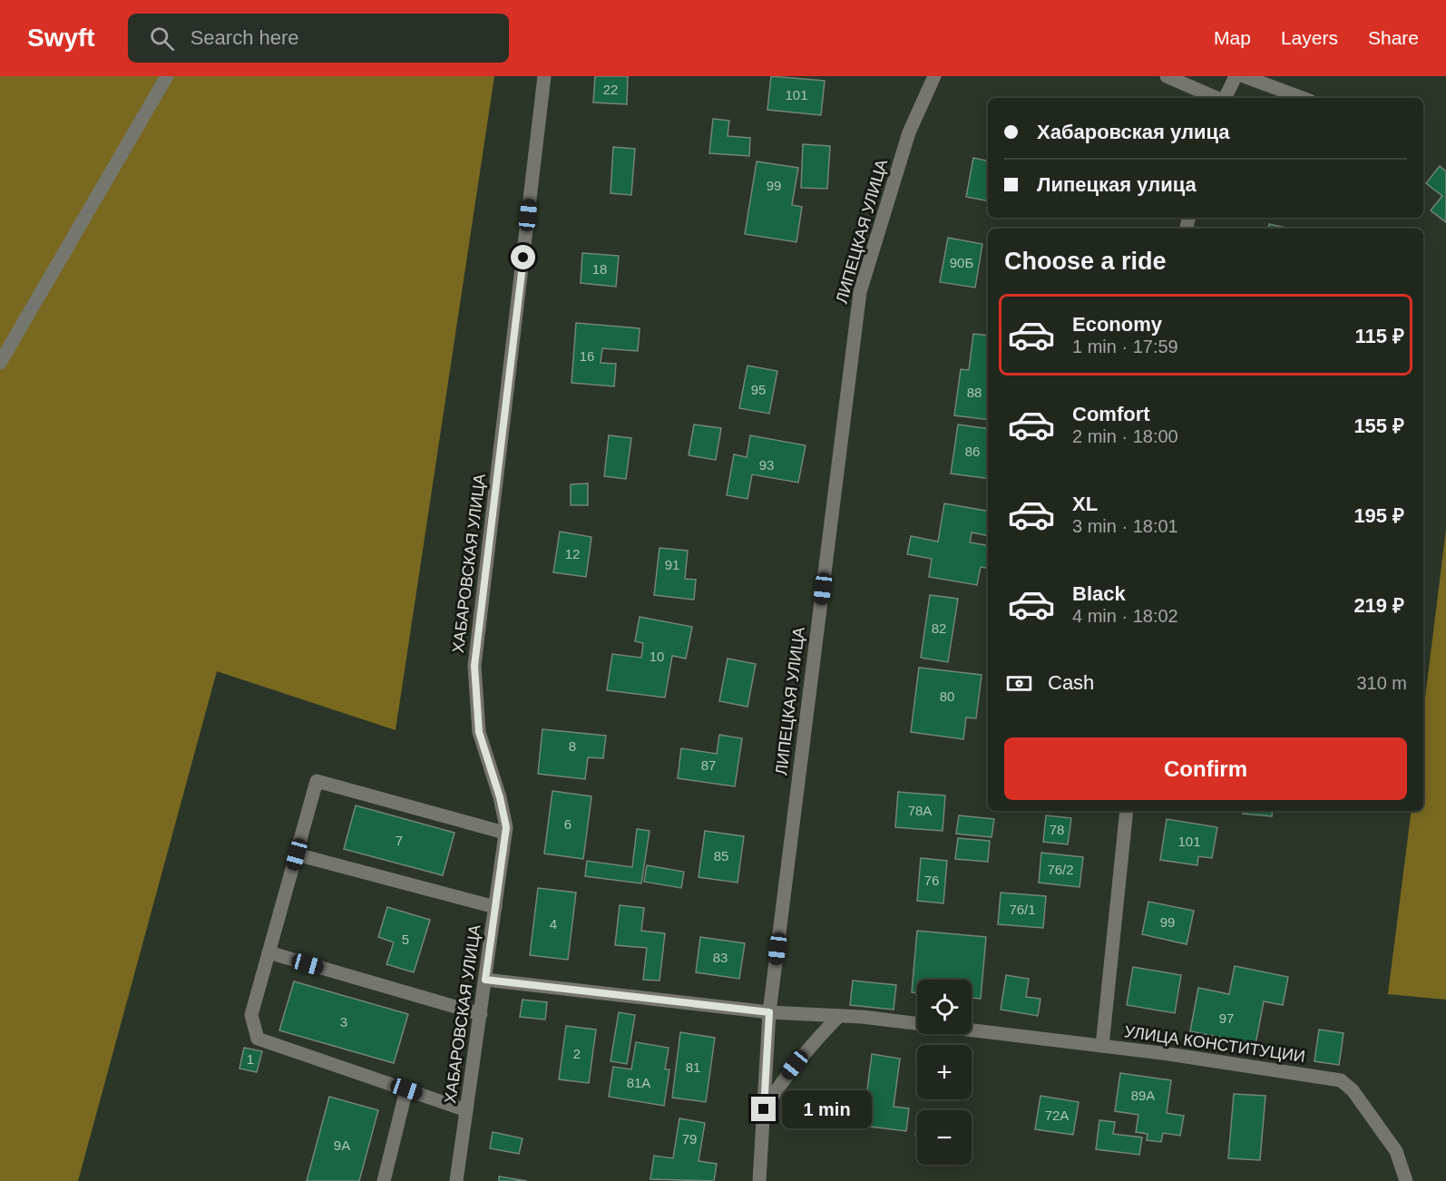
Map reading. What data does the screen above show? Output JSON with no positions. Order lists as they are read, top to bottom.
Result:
{
  "streets": {
    "street": ["ЛИПЕЦКАЯ УЛИЦА", "ХАБАРОВСКАЯ УЛИЦА", "УЛИЦА КОНСТИТУЦИИ"]
  },
  "house_numbers": [
    "22",
    "101",
    "99",
    "90Б",
    "18",
    "16",
    "95",
    "88",
    "86",
    "93",
    "12",
    "91",
    "82",
    "10",
    "80",
    "8",
    "87",
    "78А",
    "6",
    "78",
    "7",
    "101",
    "85",
    "76/2",
    "76",
    "76/1",
    "99",
    "4",
    "5",
    "83",
    "97",
    "3",
    "2",
    "1",
    "81",
    "81А",
    "89А",
    "72А",
    "79",
    "9А"
  ],
  "page": {
    "header": "Swyft",
    "search": "Search here",
    "nav": ["Map", "Layers", "Share"],
    "banner": ["Хабаровская улица", "Липецкая улица"],
    "heading": "Choose a ride",
    "list": [
      {
        "name": "Economy",
        "note": "1 min · 17:59",
        "value": "115 ₽"
      },
      {
        "name": "Comfort",
        "note": "2 min · 18:00",
        "value": "155 ₽"
      },
      {
        "name": "XL",
        "note": "3 min · 18:01",
        "value": "195 ₽"
      },
      {
        "name": "Black",
        "note": "4 min · 18:02",
        "value": "219 ₽"
      }
    ],
    "pay": ["Cash", "310 m"],
    "buttons": "Confirm",
    "map_buttons": ["+", "−"],
    "bubble": "1 min"
  }
}
